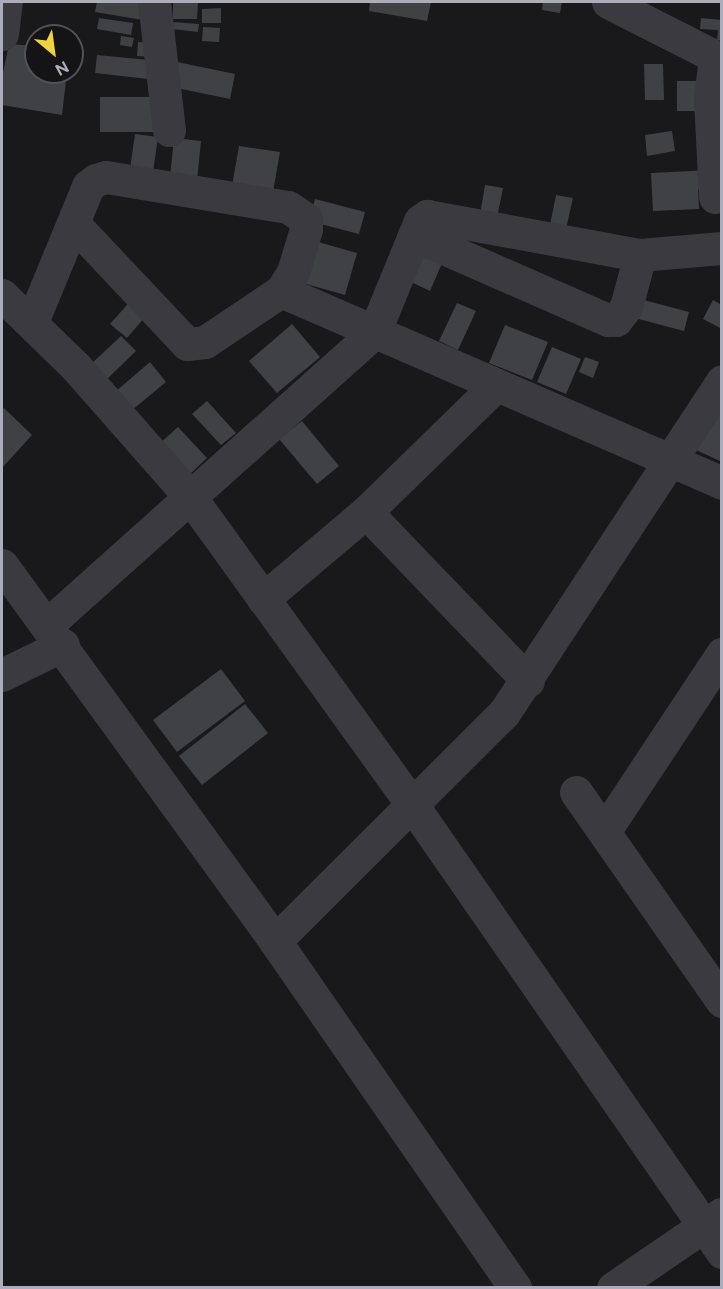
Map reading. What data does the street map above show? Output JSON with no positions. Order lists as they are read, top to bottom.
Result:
{
  "north": "bottom right"
}
